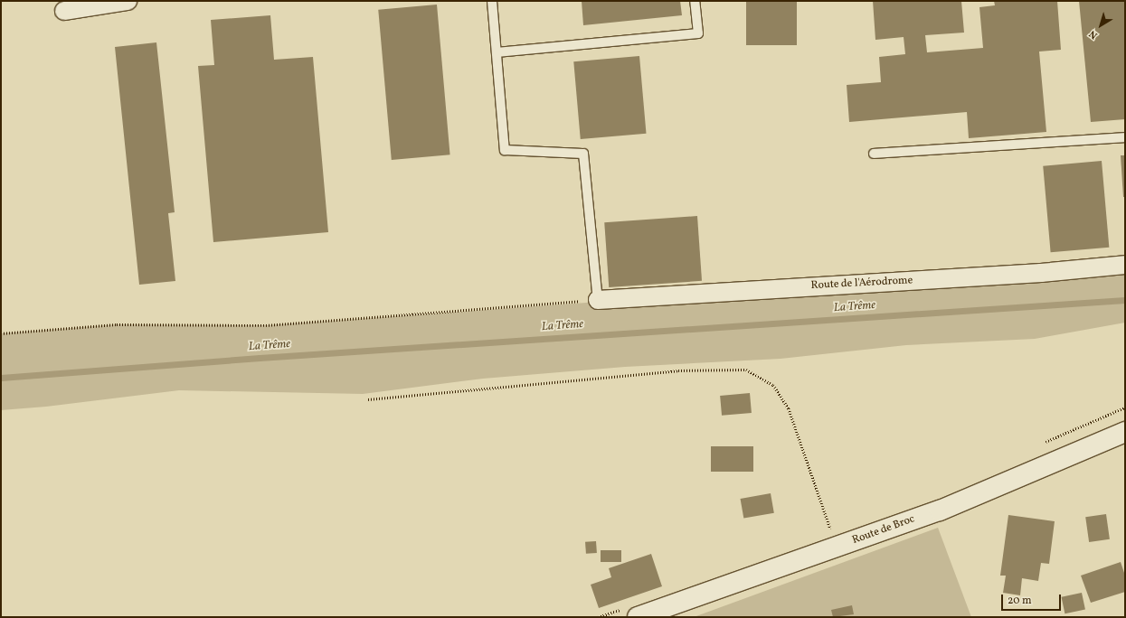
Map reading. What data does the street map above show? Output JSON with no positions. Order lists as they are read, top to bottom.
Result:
{
  "streets": {
    "main road": ["Route de Broc"],
    "street": ["Route de l'Aérodrome"]
  },
  "water": ["La Trême"],
  "scale_bar": "20 m",
  "north": "bottom left"
}
